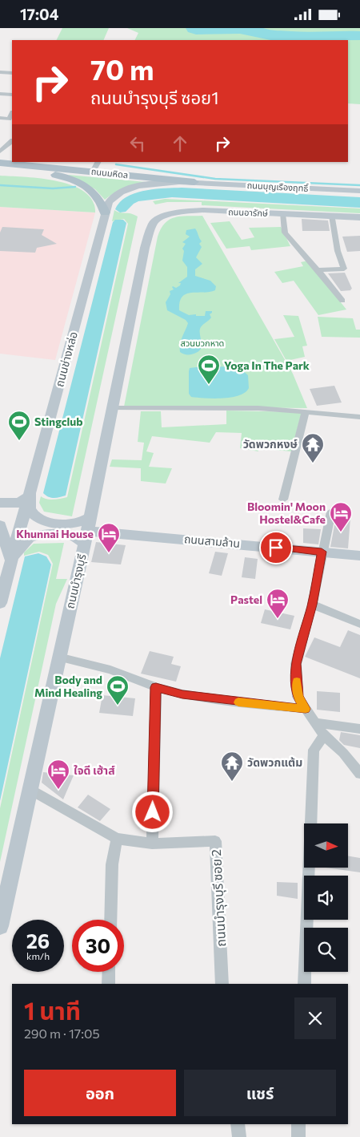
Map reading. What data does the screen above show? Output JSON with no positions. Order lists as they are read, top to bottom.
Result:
{
  "streets": {
    "main road": [
      "ถนนมหิดล",
      "ถนนบุญเรืองฤทธิ์",
      "ถนนอารักษ์",
      "ถนนช่างหล่อ",
      "ถนนสามล้าน",
      "ถนนบำรุงบุรี"
    ],
    "street": ["ถนนบำรุงบุรี ซอย 2"]
  },
  "crossings": [
    ["ถนนมหิดล", "ถนนบุญเรืองฤทธิ์"],
    ["ถนนมหิดล", "ถนนช่างหล่อ"],
    ["ถนนบุญเรืองฤทธิ์", "ถนนช่างหล่อ"],
    ["ถนนอารักษ์", "ถนนบำรุงบุรี"],
    ["ถนนสามล้าน", "ถนนบำรุงบุรี"],
    ["ถนนบำรุงบุรี", "ถนนบำรุงบุรี ซอย 2"]
  ],
  "parks": ["สวนบวกหาด"],
  "places": {
    "sports": ["Yoga In The Park", "Stingclub", "Body and Mind Healing"],
    "temple": ["วัดพวกหงษ์", "วัดพวกแต้ม"],
    "hotel": [
      "Bloomin' Moon Hostel&Cafe",
      "Khunnai House",
      "Pastel",
      "ใจดี เฮ้าส์"
    ]
  },
  "north": "right",
  "page": {
    "status": "17:04",
    "turn": ["70 m", "ถนนบำรุงบุรี ซอย1"],
    "speed": "26 km/h",
    "limit": "30",
    "heading": ["1 นาที", "290 m · 17:05"],
    "buttons": ["ออก", "แชร์"]
  }
}
